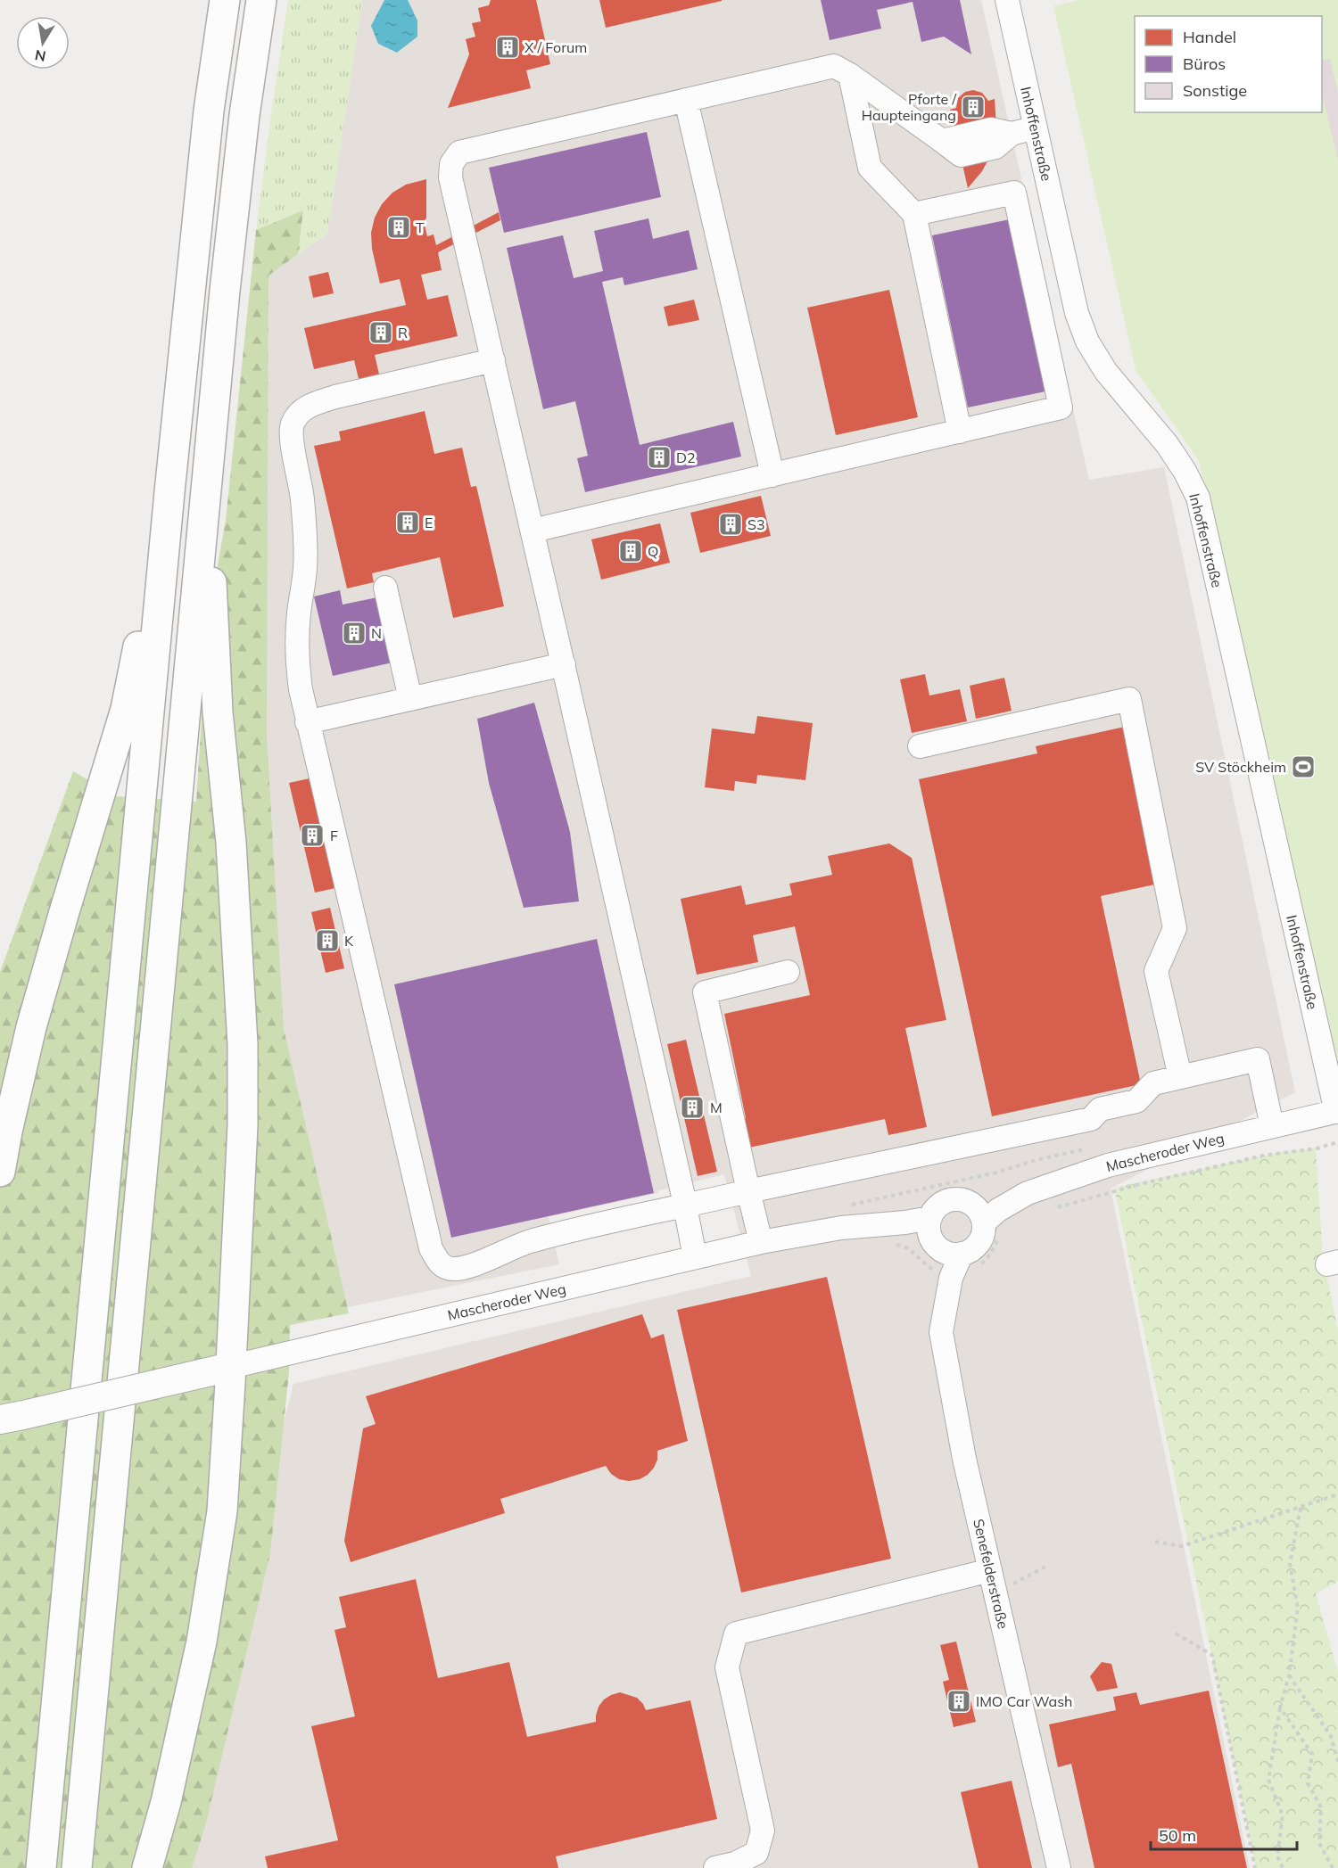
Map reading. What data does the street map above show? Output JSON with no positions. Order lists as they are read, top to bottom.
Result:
{
  "streets": {
    "main road": ["Mascheroder Weg"],
    "street": ["Inhoffenstraße", "Senefelderstraße"]
  },
  "crossings": [
    ["Inhoffenstraße", "Mascheroder Weg"],
    ["Mascheroder Weg", "Senefelderstraße"]
  ],
  "places": {
    "building": [
      "X / Forum",
      "Pforte / Haupteingang",
      "T",
      "R",
      "D2",
      "E",
      "S3",
      "Q",
      "N",
      "F",
      "K",
      "M",
      "IMO Car Wash"
    ],
    "sports": ["SV Stöckheim"]
  },
  "legend": ["Handel", "Büros", "Sonstige"],
  "scale_bar": "50 m",
  "north": "bottom"
}
